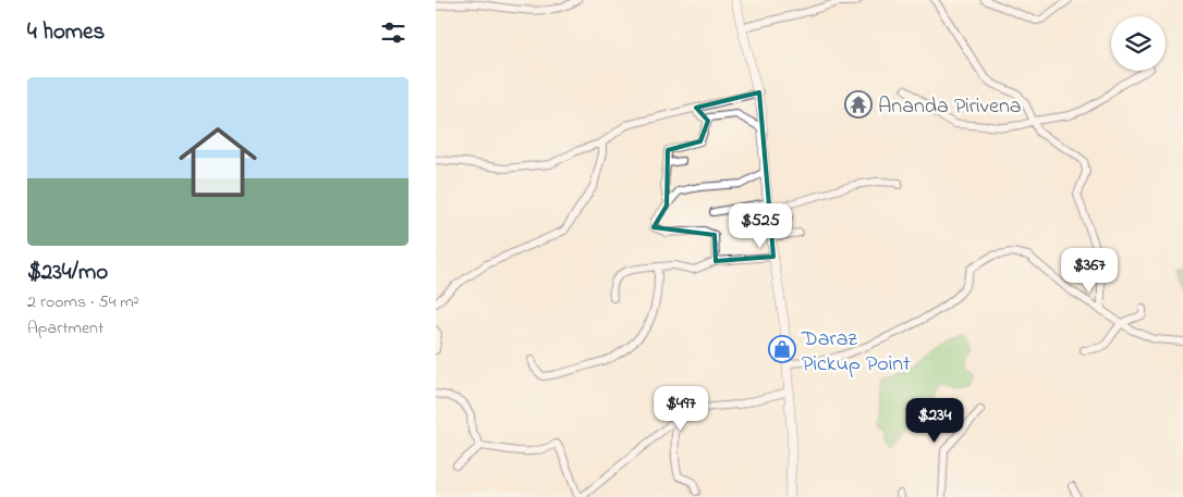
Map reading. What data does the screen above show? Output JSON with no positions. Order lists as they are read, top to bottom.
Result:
{
  "places": {
    "temple": ["Ananda Pirivena"],
    "shop": ["Daraz Pickup Point"]
  },
  "page": {
    "heading": "4 homes",
    "list": [
      {
        "name": "$234/mo",
        "note": "2 rooms · 54 m² · Apartment"
      }
    ],
    "price": [
      "$525",
      "$367",
      "$497",
      "$234"
    ]
  }
}
